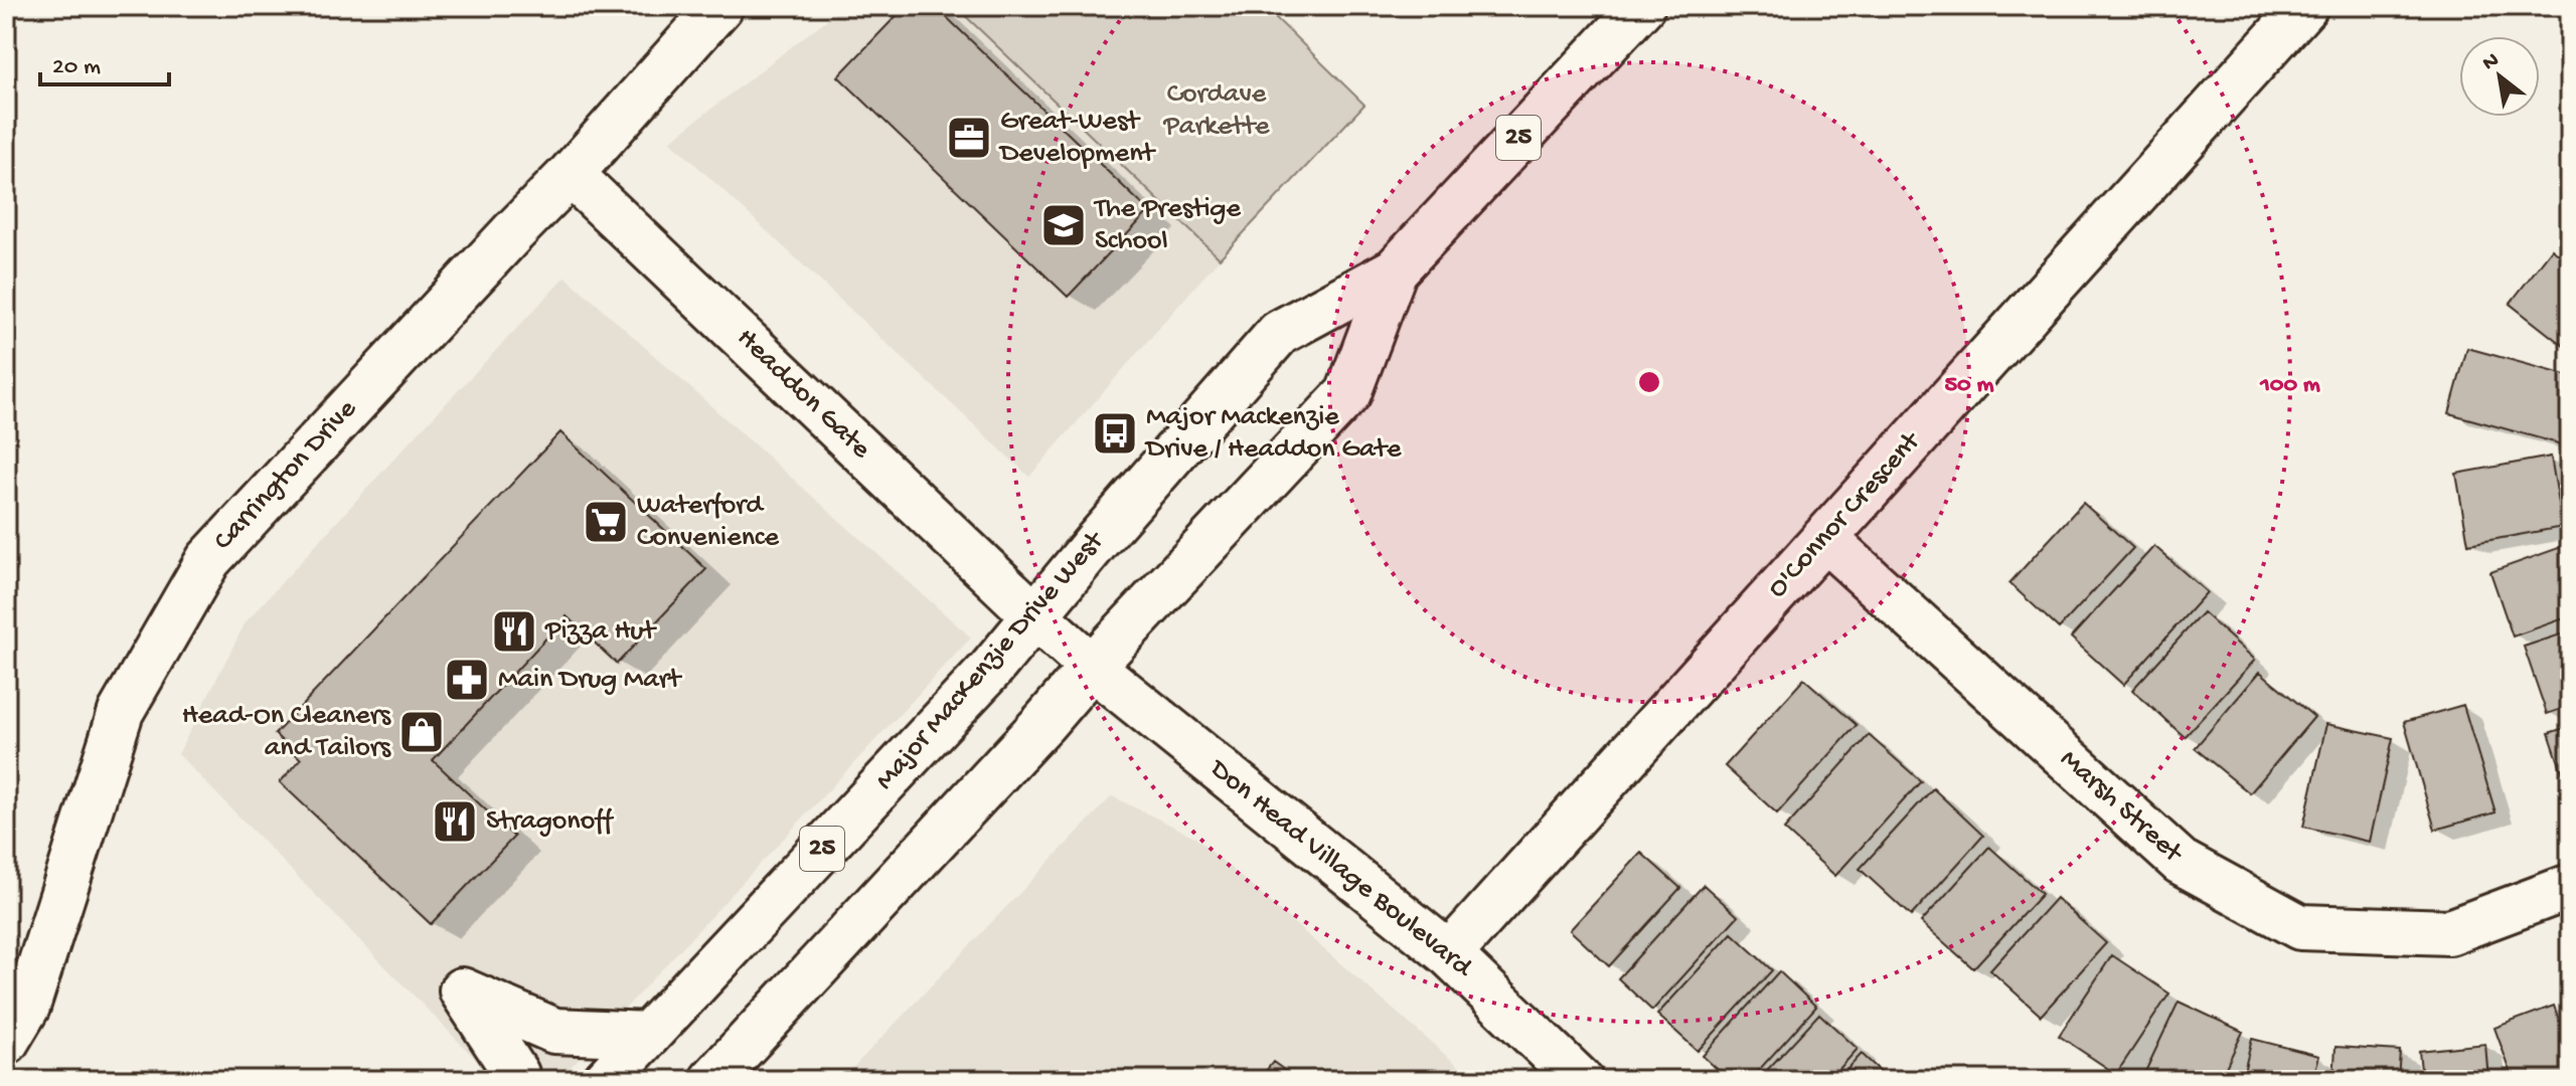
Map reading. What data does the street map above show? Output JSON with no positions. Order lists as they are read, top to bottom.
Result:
{
  "streets": {
    "street": [
      "25",
      "Headdon Gate",
      "Carrington Drive",
      "O'Connor Crescent",
      "Major MacKenzie Drive West",
      "Marsh Street",
      "Don Head Village Boulevard"
    ]
  },
  "crossings": [
    ["Headdon Gate", "Carrington Drive"],
    ["Headdon Gate", "Major MacKenzie Drive West"],
    ["Headdon Gate", "Don Head Village Boulevard"],
    ["O'Connor Crescent", "Marsh Street"],
    ["O'Connor Crescent", "Don Head Village Boulevard"],
    ["Major MacKenzie Drive West", "Don Head Village Boulevard"]
  ],
  "parks": ["Cordave Parkette"],
  "places": {
    "office": ["Great-West Development"],
    "school or university": ["The Prestige School"],
    "bus stop": ["Major Mackenzie Drive / Headdon Gate"],
    "supermarket": ["Waterford Convenience"],
    "restaurant": ["Pizza Hut", "Stragonoff"],
    "pharmacy": ["Main Drug Mart"],
    "shop": ["Head-On Cleaners and Tailors"]
  },
  "scale_bar": "20 m",
  "north": "top left",
  "rings": ["50 m", "100 m"]
}
